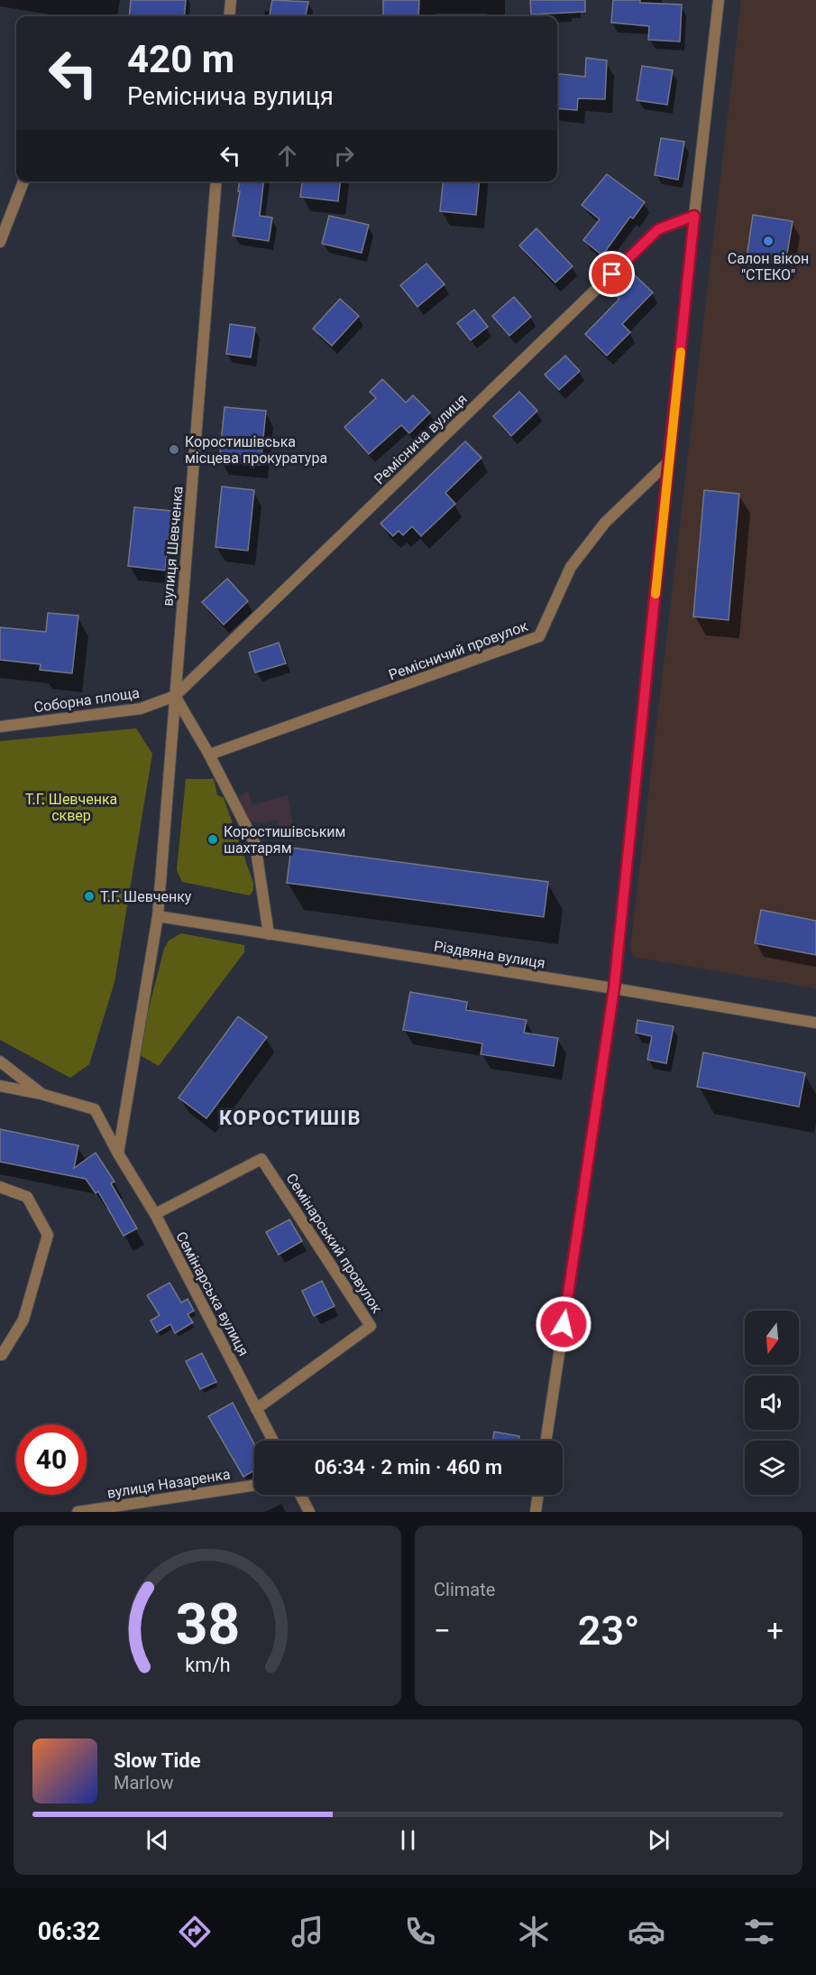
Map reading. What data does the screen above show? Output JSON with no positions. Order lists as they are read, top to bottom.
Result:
{
  "streets": {
    "street": [
      "Реміснича вулиця",
      "вулиця Шевченка",
      "Ремісничий провулок",
      "Соборна площа",
      "Різдвяна вулиця",
      "Семінарський провулок",
      "Семінарська вулиця",
      "вулиця Назаренка"
    ]
  },
  "crossings": [
    ["Реміснича вулиця", "вулиця Шевченка"],
    ["Реміснича вулиця", "Соборна площа"],
    ["вулиця Шевченка", "Соборна площа"],
    ["вулиця Шевченка", "Різдвяна вулиця"],
    ["вулиця Шевченка", "Семінарська вулиця"],
    ["Семінарський провулок", "Семінарська вулиця"]
  ],
  "districts": ["КОРОСТИШІВ"],
  "parks": ["Т.Г. Шевченка сквер"],
  "places": [
    "Салон вікон \"СТЕКО\"",
    "Коростишівська місцева прокуратура",
    "Коростишівським шахтарям",
    "Т.Г. Шевченку"
  ],
  "north": "bottom",
  "page": {
    "turn": ["420 m", "Реміснича вулиця"],
    "limit": "40",
    "trip": "06:34 · 2 min · 460 m",
    "tile": "Climate",
    "heat": ["−", "23°", "+"],
    "song": ["Slow Tide", "Marlow"],
    "tabs": "06:32",
    "gauge": ["38", "km/h"]
  }
}
